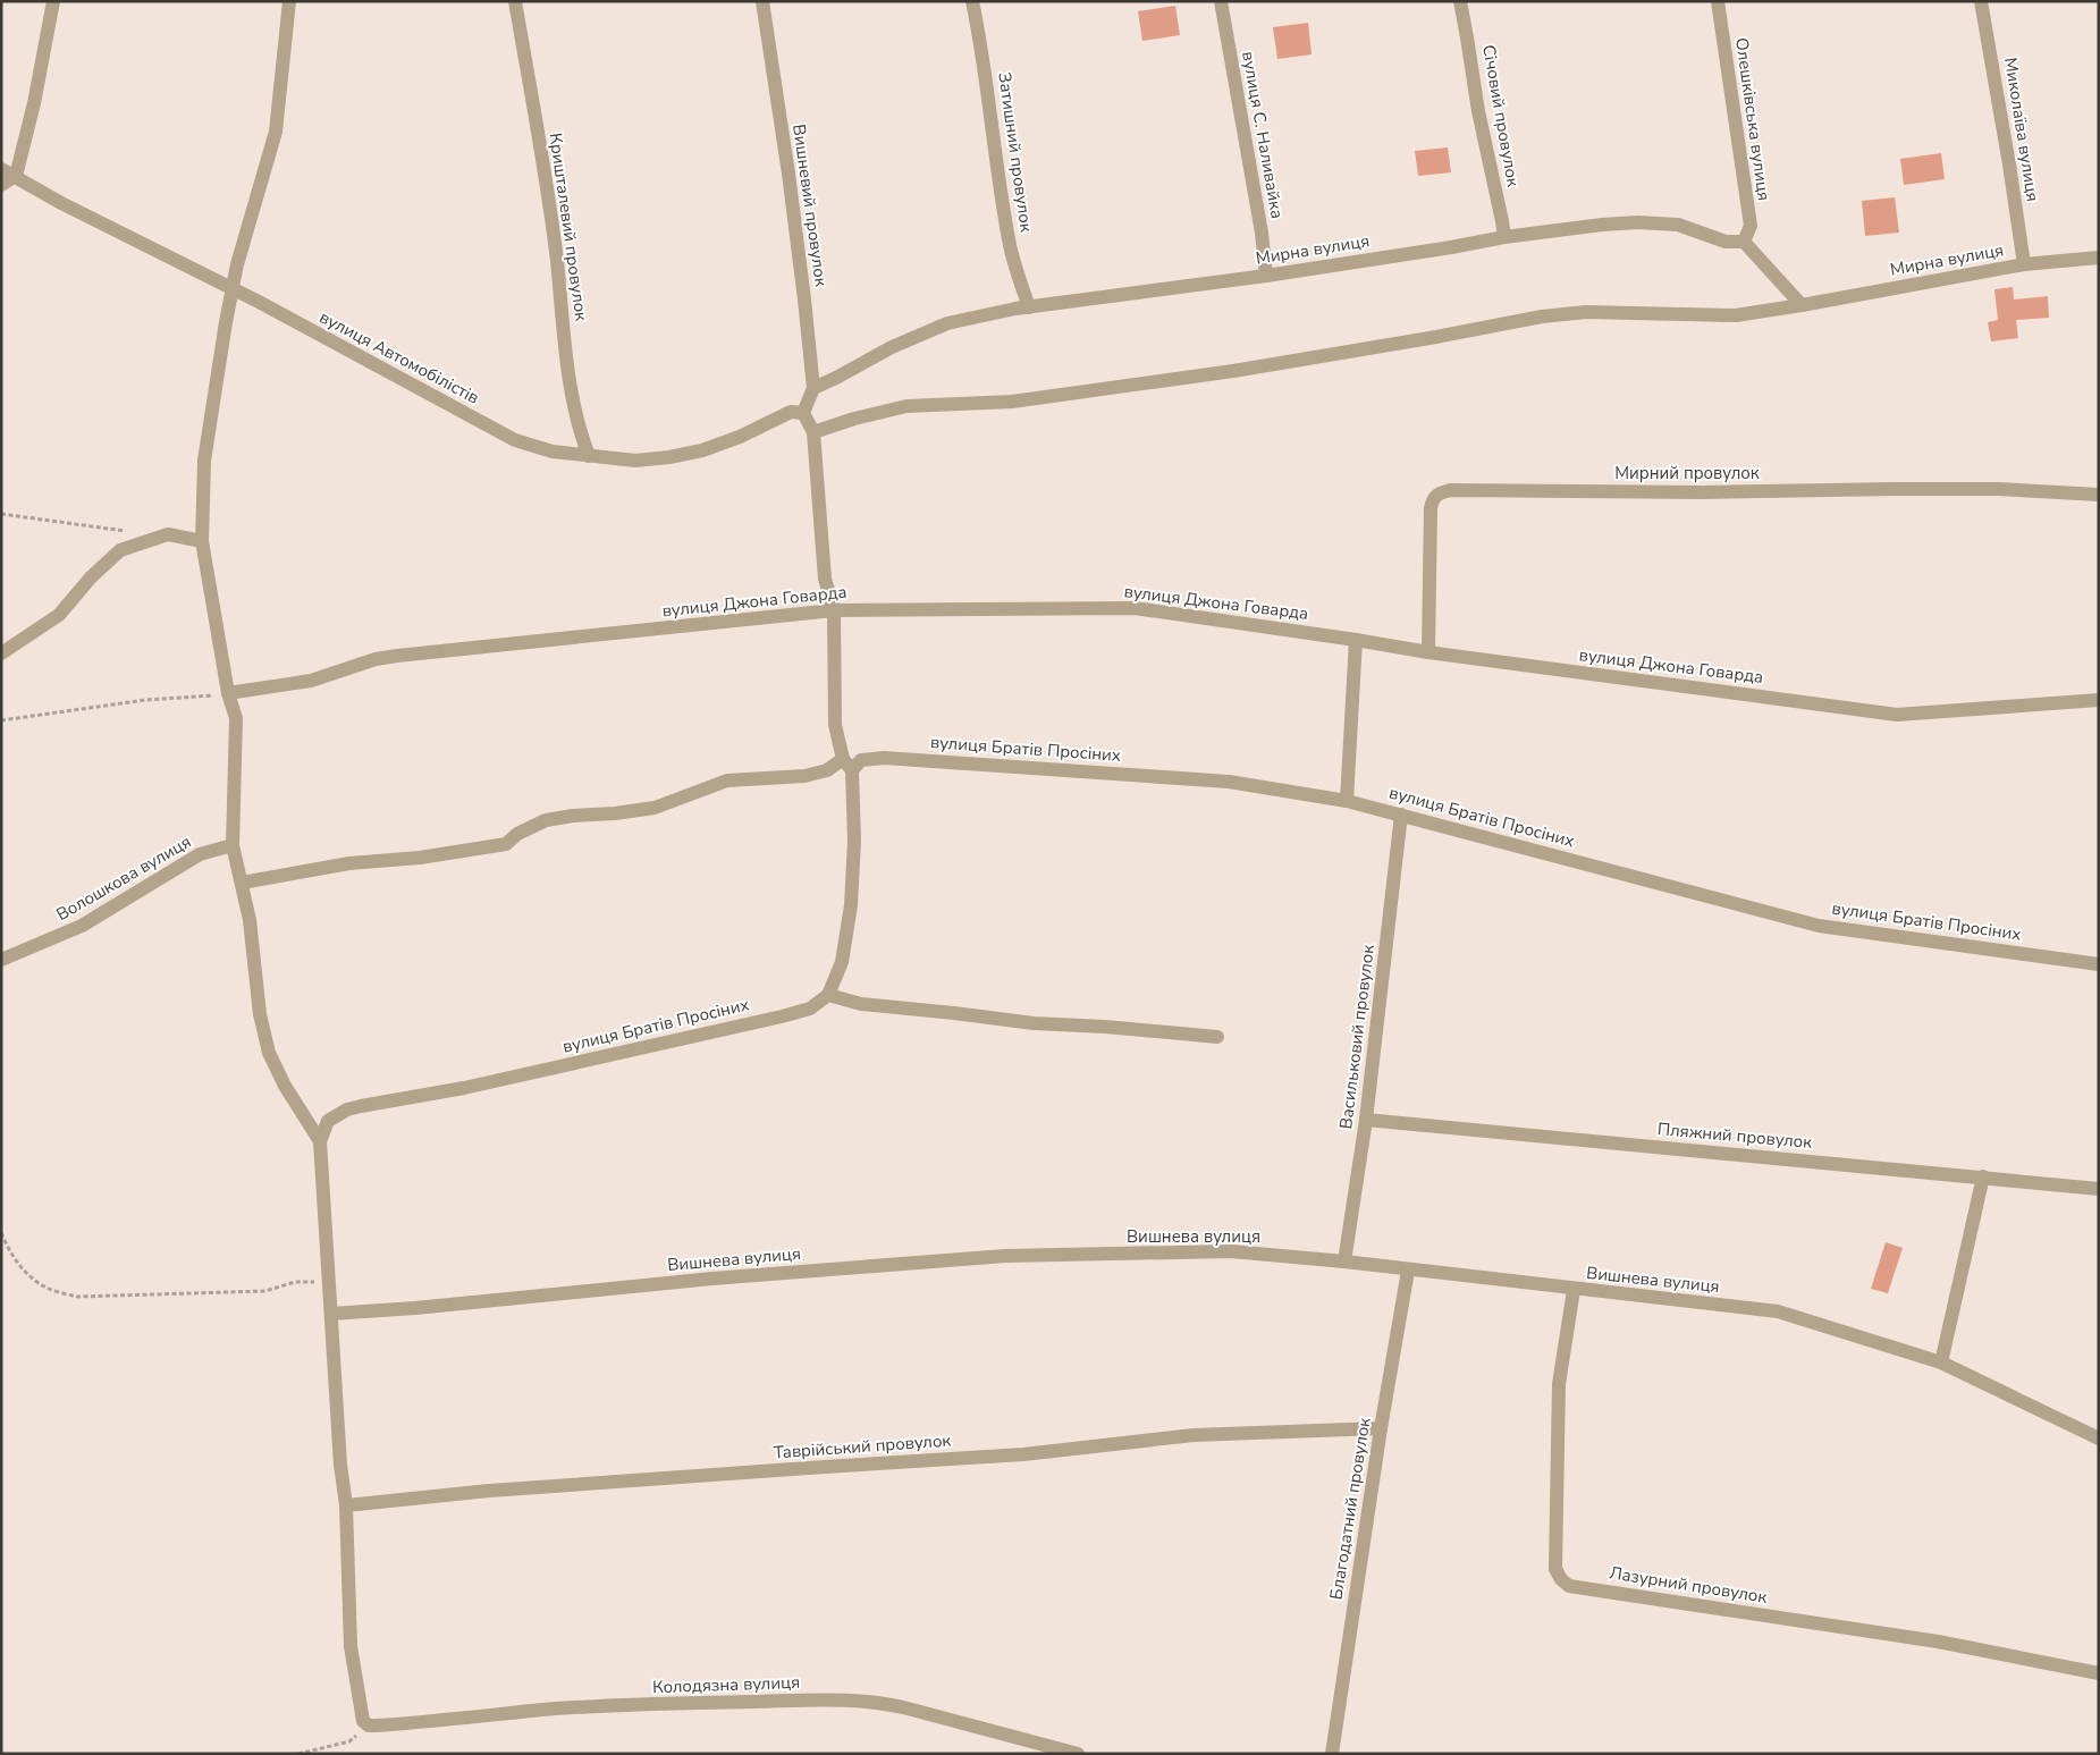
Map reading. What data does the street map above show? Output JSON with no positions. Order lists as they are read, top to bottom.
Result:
{
  "streets": {
    "street": [
      "Січовий провулок",
      "Олешківська вулиця",
      "Миколаїва вулиця",
      "вулиця С. Наливайка",
      "Затишний провулок",
      "Вишневий провулок",
      "Кришталевий провулок",
      "Мирна вулиця",
      "вулиця Автомобілістів",
      "Мирний провулок",
      "вулиця Джона Говарда",
      "вулиця Братів Просіних",
      "Волошкова вулиця",
      "Васильковий провулок",
      "Пляжний провулок",
      "Вишнева вулиця",
      "Таврійський провулок",
      "Благодатний провулок",
      "Лазурний провулок",
      "Колодязна вулиця"
    ]
  },
  "crossings": [
    ["Січовий провулок", "Мирна вулиця"],
    ["Олешківська вулиця", "Мирна вулиця"],
    ["Миколаїва вулиця", "Мирна вулиця"],
    ["вулиця С. Наливайка", "Мирна вулиця"],
    ["Затишний провулок", "Мирна вулиця"],
    ["Вишневий провулок", "Мирна вулиця"],
    ["Вишневий провулок", "вулиця Автомобілістів"],
    ["Кришталевий провулок", "вулиця Автомобілістів"],
    ["Мирний провулок", "вулиця Джона Говарда"],
    ["вулиця Братів Просіних", "Васильковий провулок"],
    ["Васильковий провулок", "Пляжний провулок"],
    ["Васильковий провулок", "Вишнева вулиця"],
    ["Вишнева вулиця", "Благодатний провулок"],
    ["Вишнева вулиця", "Лазурний провулок"],
    ["Таврійський провулок", "Благодатний провулок"]
  ]
}
